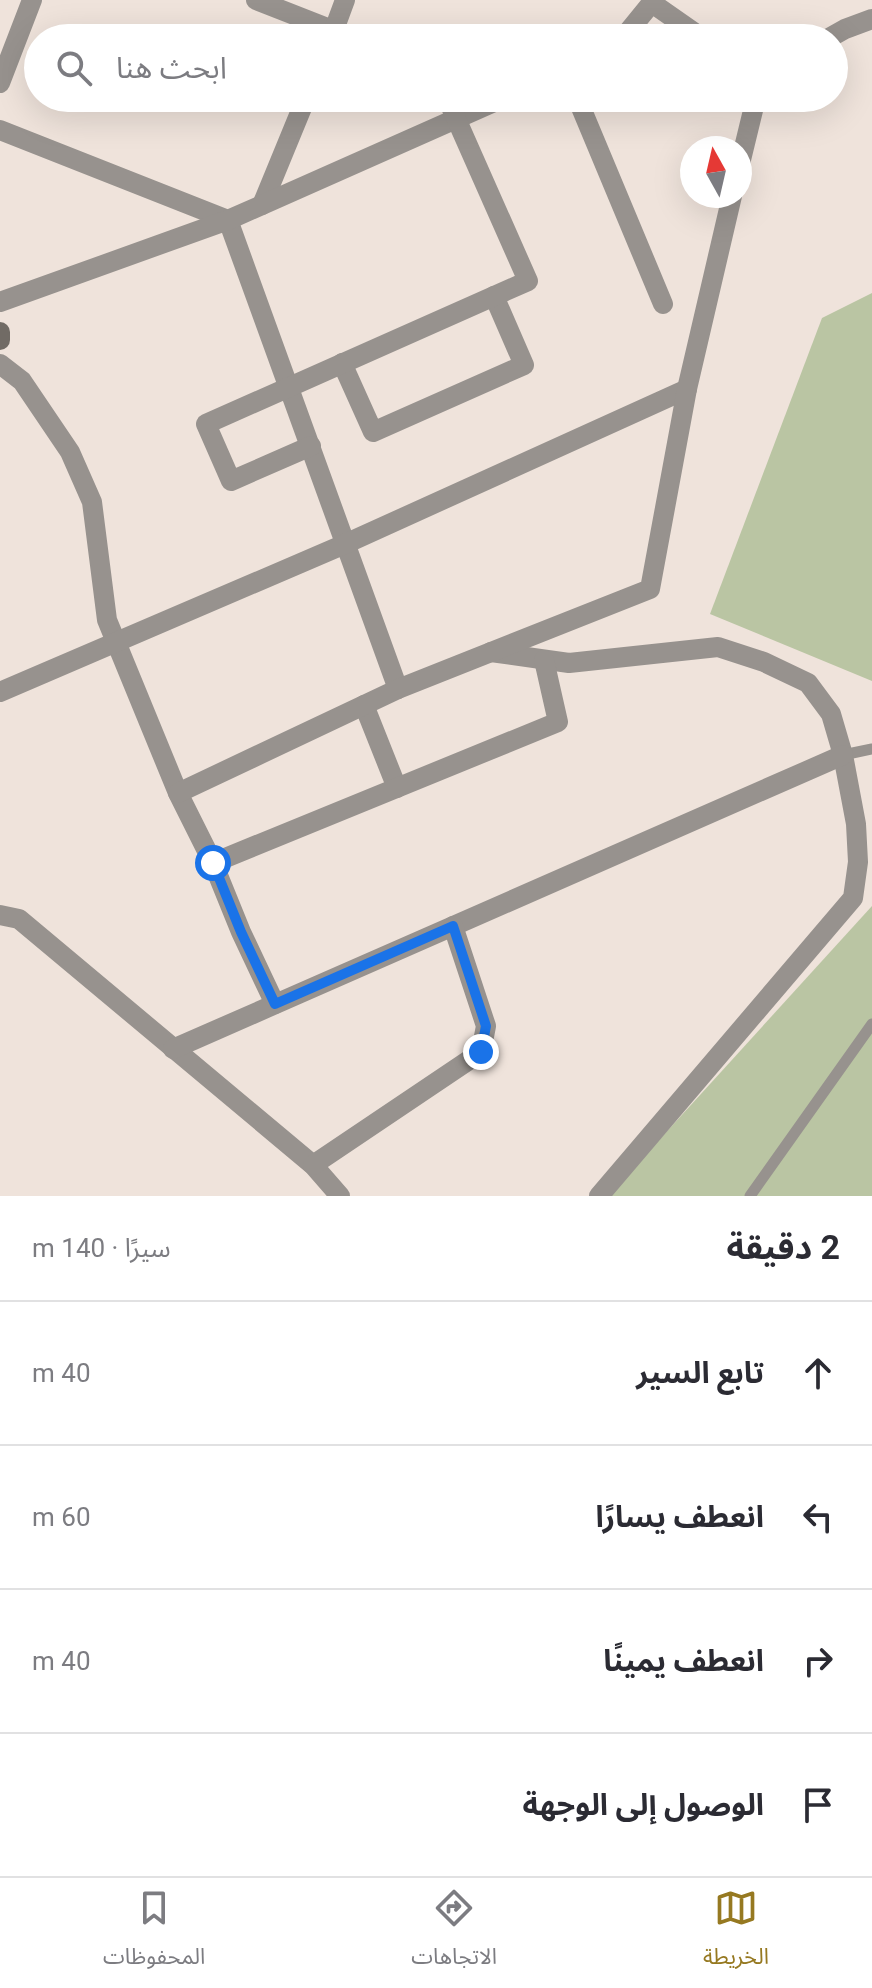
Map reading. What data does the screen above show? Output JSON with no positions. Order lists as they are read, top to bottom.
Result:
{
  "north": "top",
  "page": {
    "search": "ابحث هنا",
    "heading": ["2 دقيقة", "سيرًا · 140 m"],
    "list": [
      ["تابع السير", "40 m"],
      ["انعطف يسارًا", "60 m"],
      ["انعطف يمينًا", "40 m"],
      "الوصول إلى الوجهة"
    ],
    "nav": ["الخريطة", "الاتجاهات", "المحفوظات"]
  }
}
